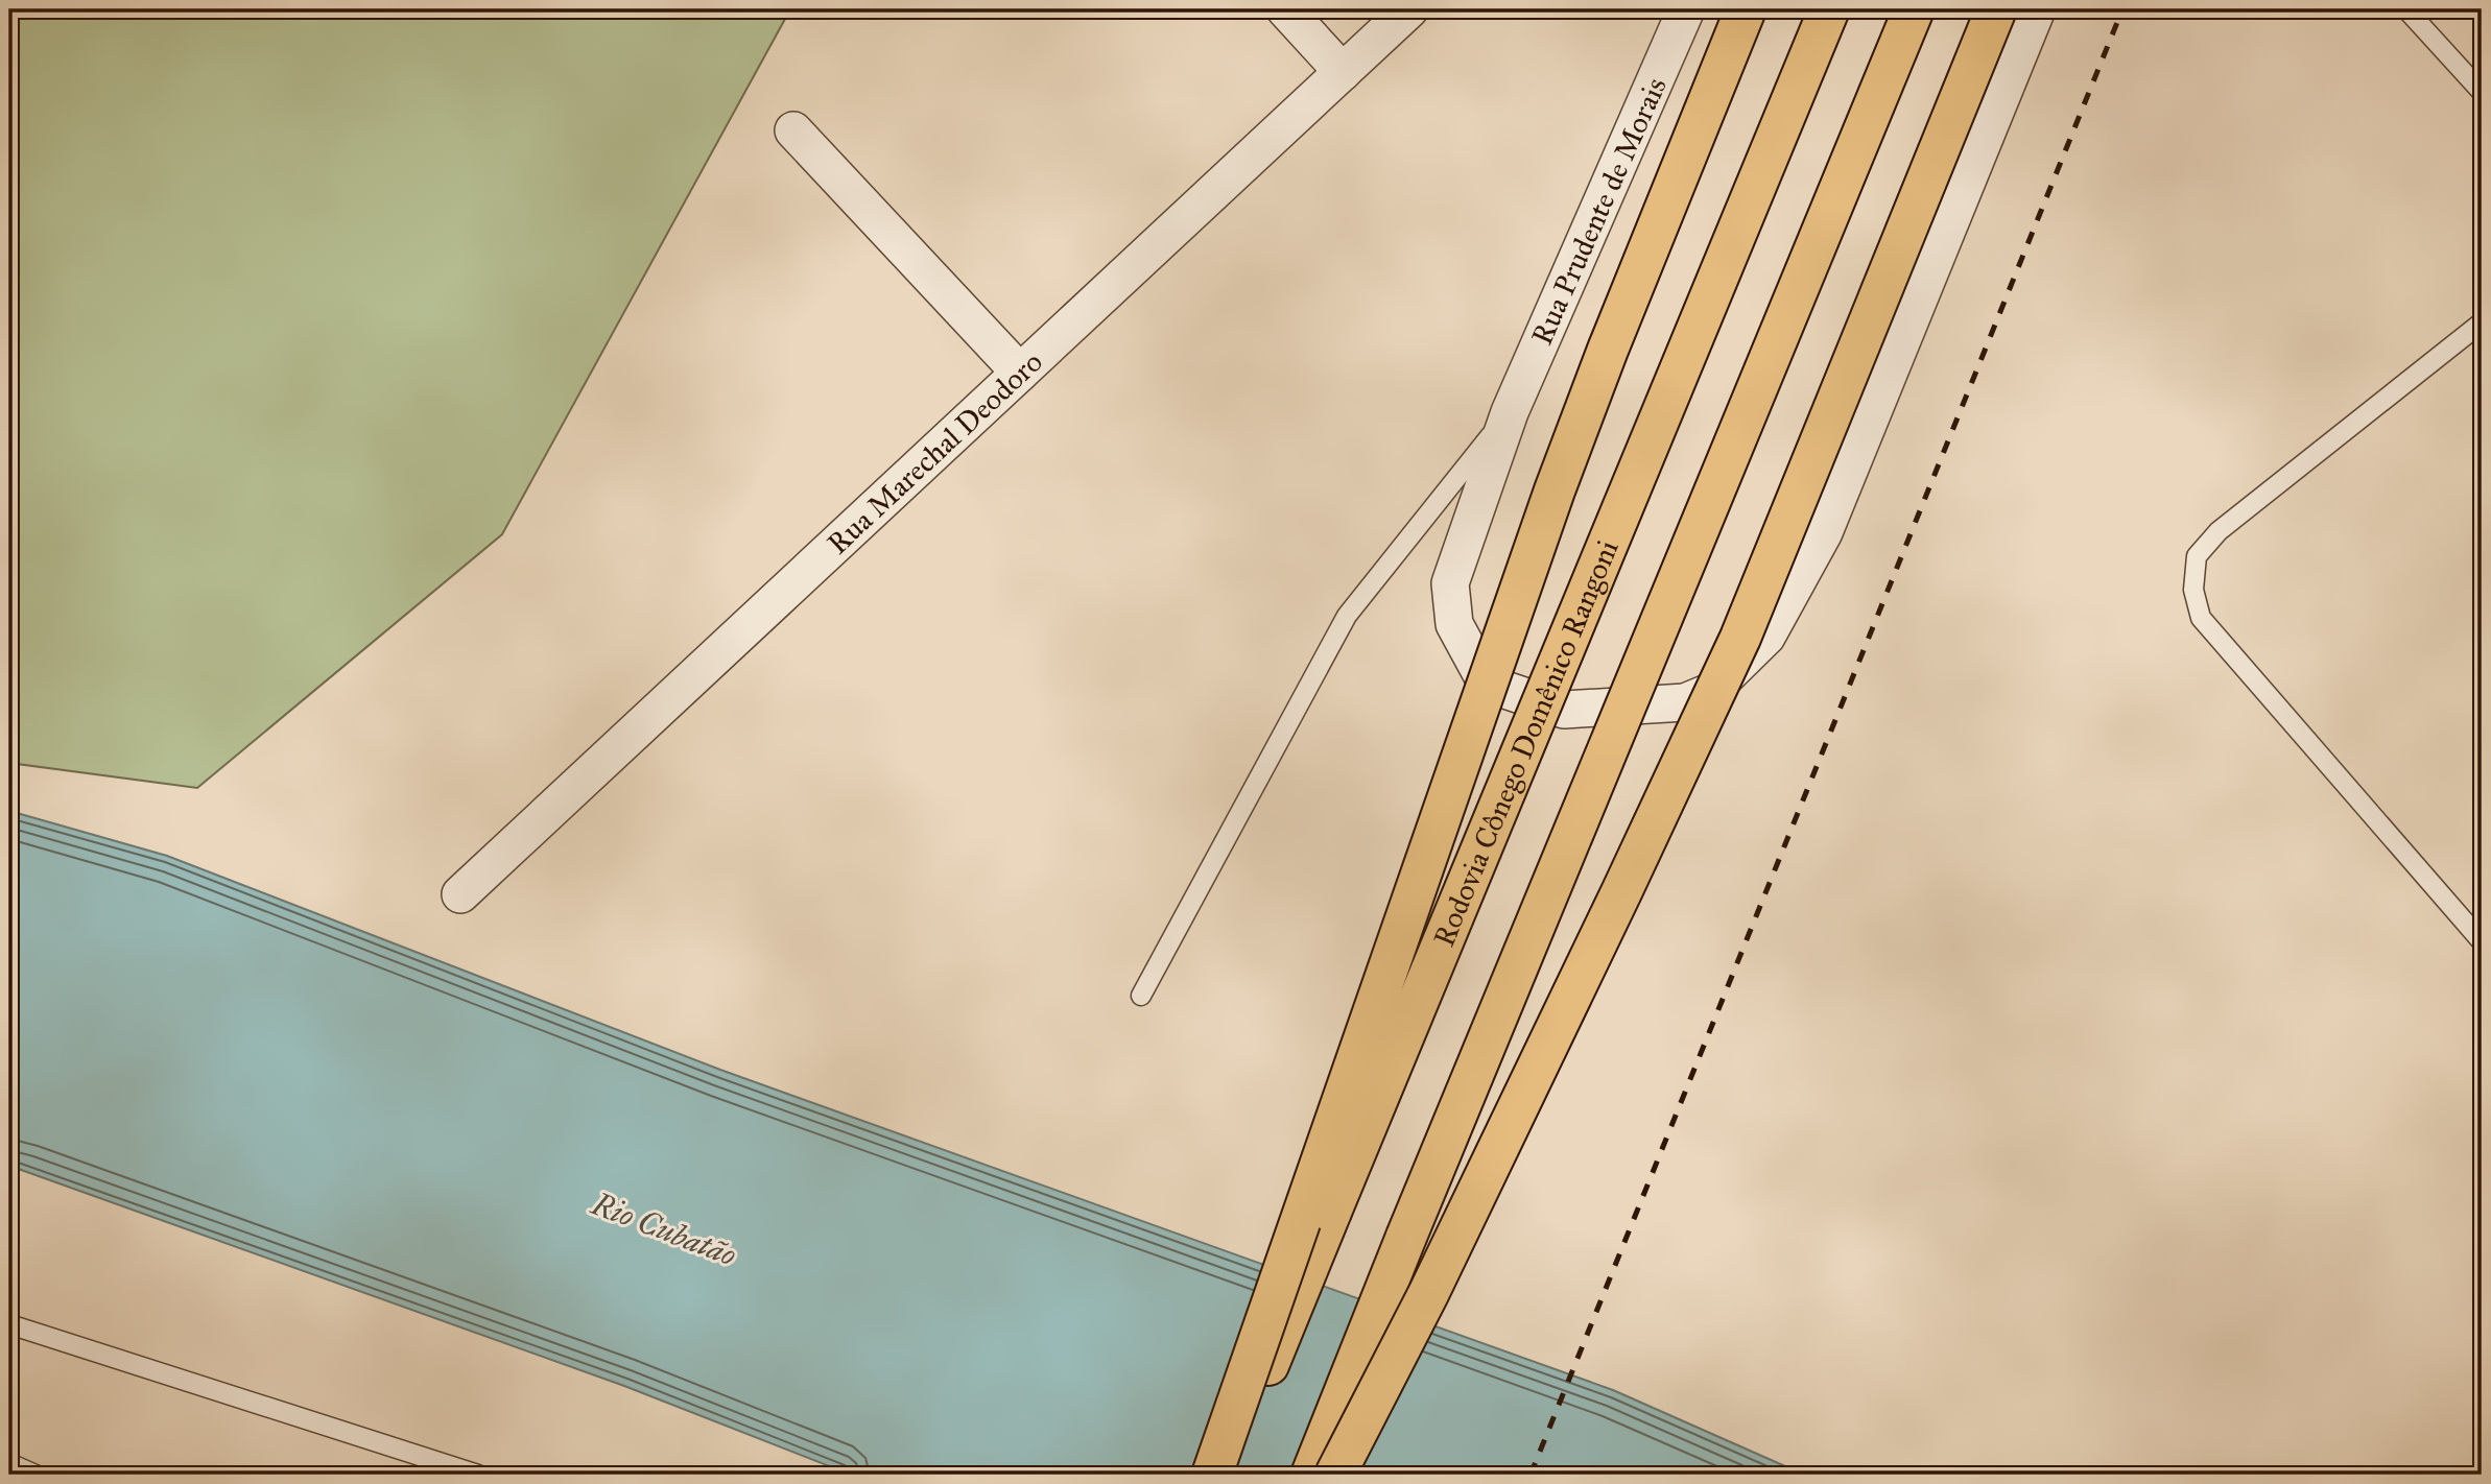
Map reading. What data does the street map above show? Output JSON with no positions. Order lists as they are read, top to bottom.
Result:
{
  "streets": {
    "highway": ["Rodovia Cônego Domênico Rangoni"],
    "street": ["Rua Prudente de Morais", "Rua Marechal Deodoro"]
  },
  "water": ["Rio Cubatão"]
}
